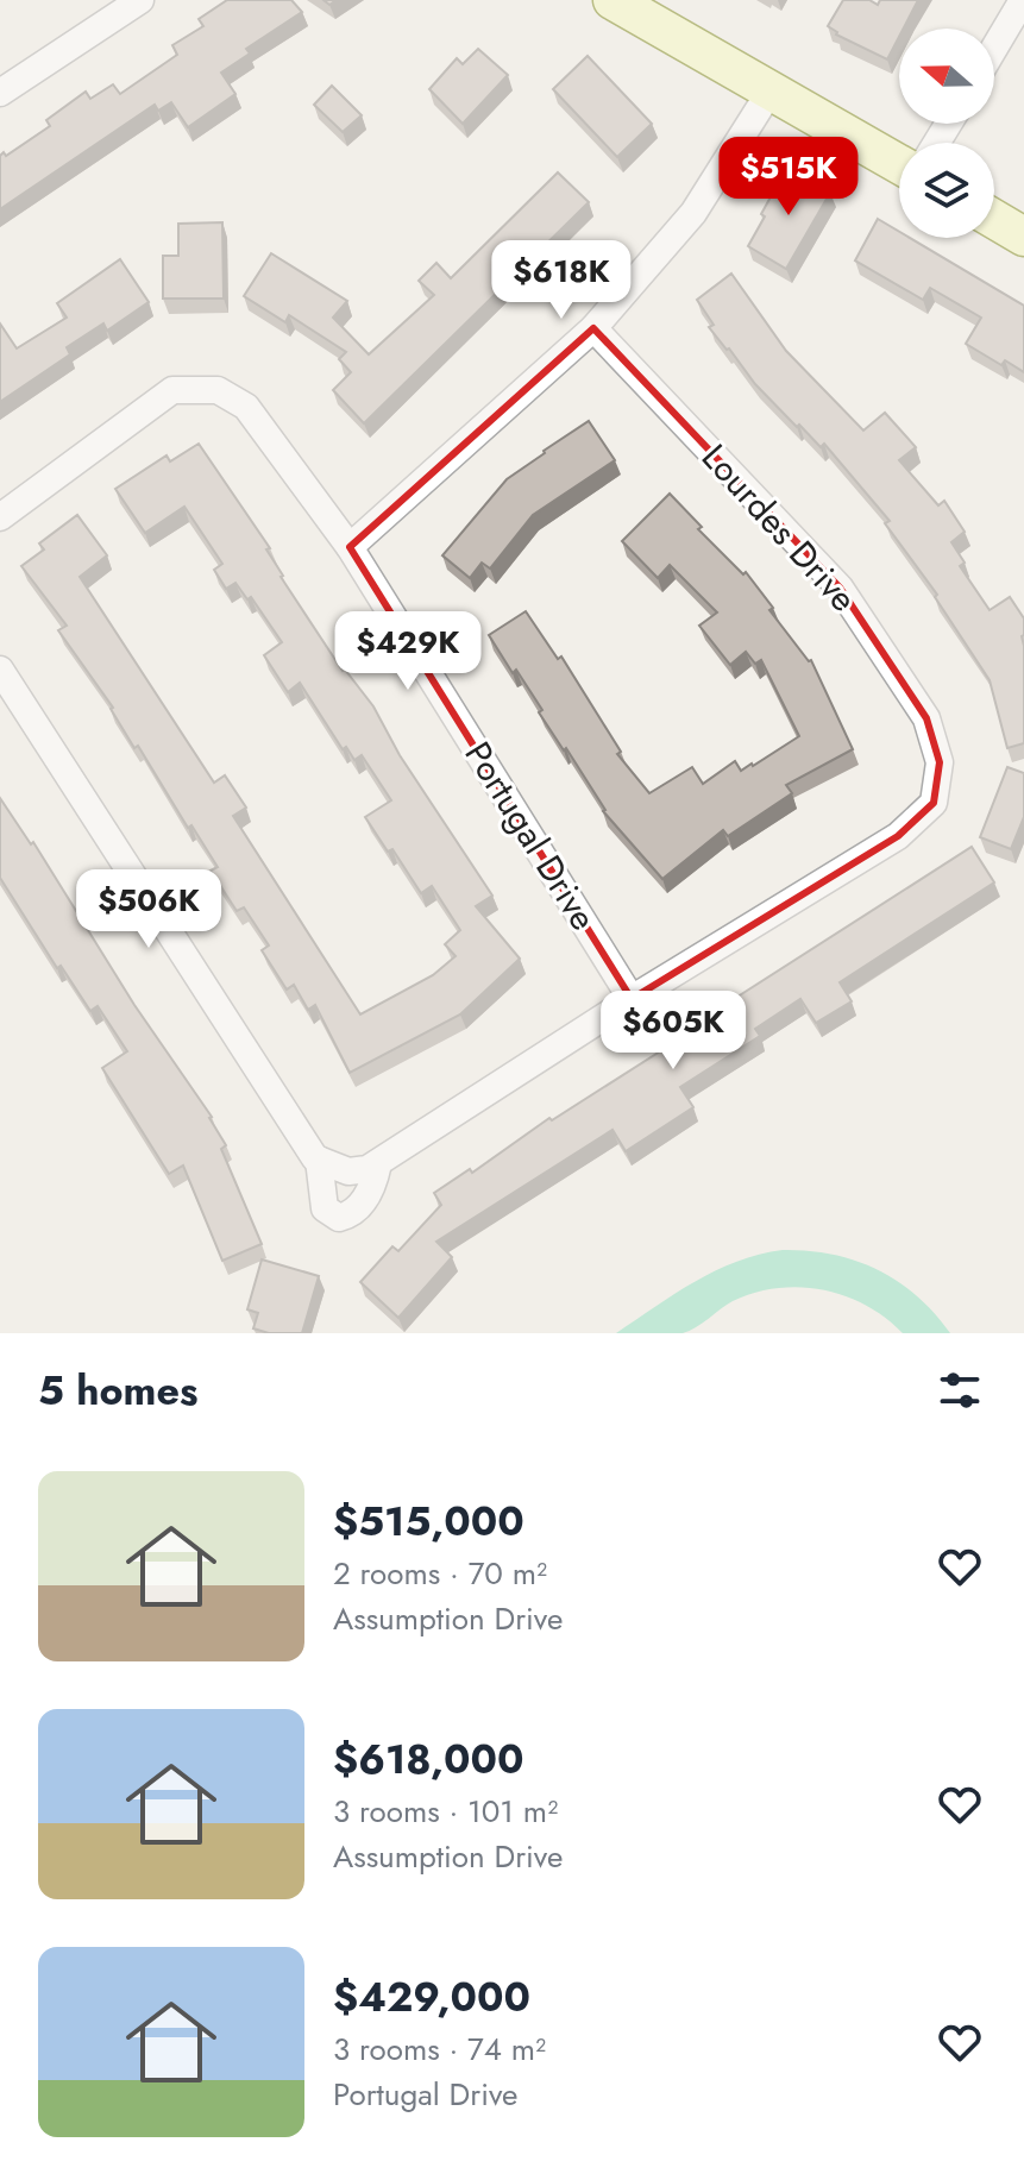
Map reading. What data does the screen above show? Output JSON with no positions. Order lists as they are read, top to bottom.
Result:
{
  "streets": {
    "street": ["Lourdes Drive", "Portugal Drive"]
  },
  "crossings": [
    ["Lourdes Drive", "Portugal Drive"]
  ],
  "north": "left",
  "page": {
    "price": [
      "$515K",
      "$618K",
      "$429K",
      "$506K",
      "$605K"
    ],
    "heading": "5 homes",
    "list": [
      {
        "name": "$515,000",
        "note": "2 rooms · 70 m² · Assumption Drive"
      },
      {
        "name": "$618,000",
        "note": "3 rooms · 101 m² · Assumption Drive"
      },
      {
        "name": "$429,000",
        "note": "3 rooms · 74 m² · Portugal Drive"
      }
    ]
  }
}
